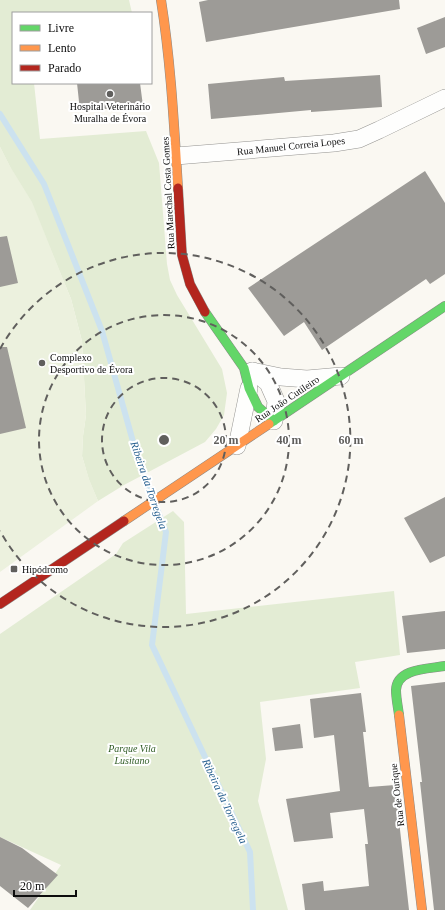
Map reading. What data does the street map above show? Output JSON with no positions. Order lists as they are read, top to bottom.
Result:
{
  "streets": {
    "street": [
      "Rua Manuel Correia Lopes",
      "Rua Marechal Costa Gomes",
      "Rua João Cutileiro",
      "Rua de Ourique"
    ]
  },
  "crossings": [
    ["Rua Manuel Correia Lopes", "Rua Marechal Costa Gomes"]
  ],
  "water": ["Ribeira da Torregela"],
  "parks": ["Parque Vila Lusitano"],
  "places": {
    "other": ["Hospital Veterinário Muralha de Évora", "Complexo Desportivo de Évora"],
    "transit": ["Hipódromo"]
  },
  "legend": ["Livre", "Lento", "Parado"],
  "scale_bar": "20 m",
  "rings": ["20 m", "40 m", "60 m"]
}
